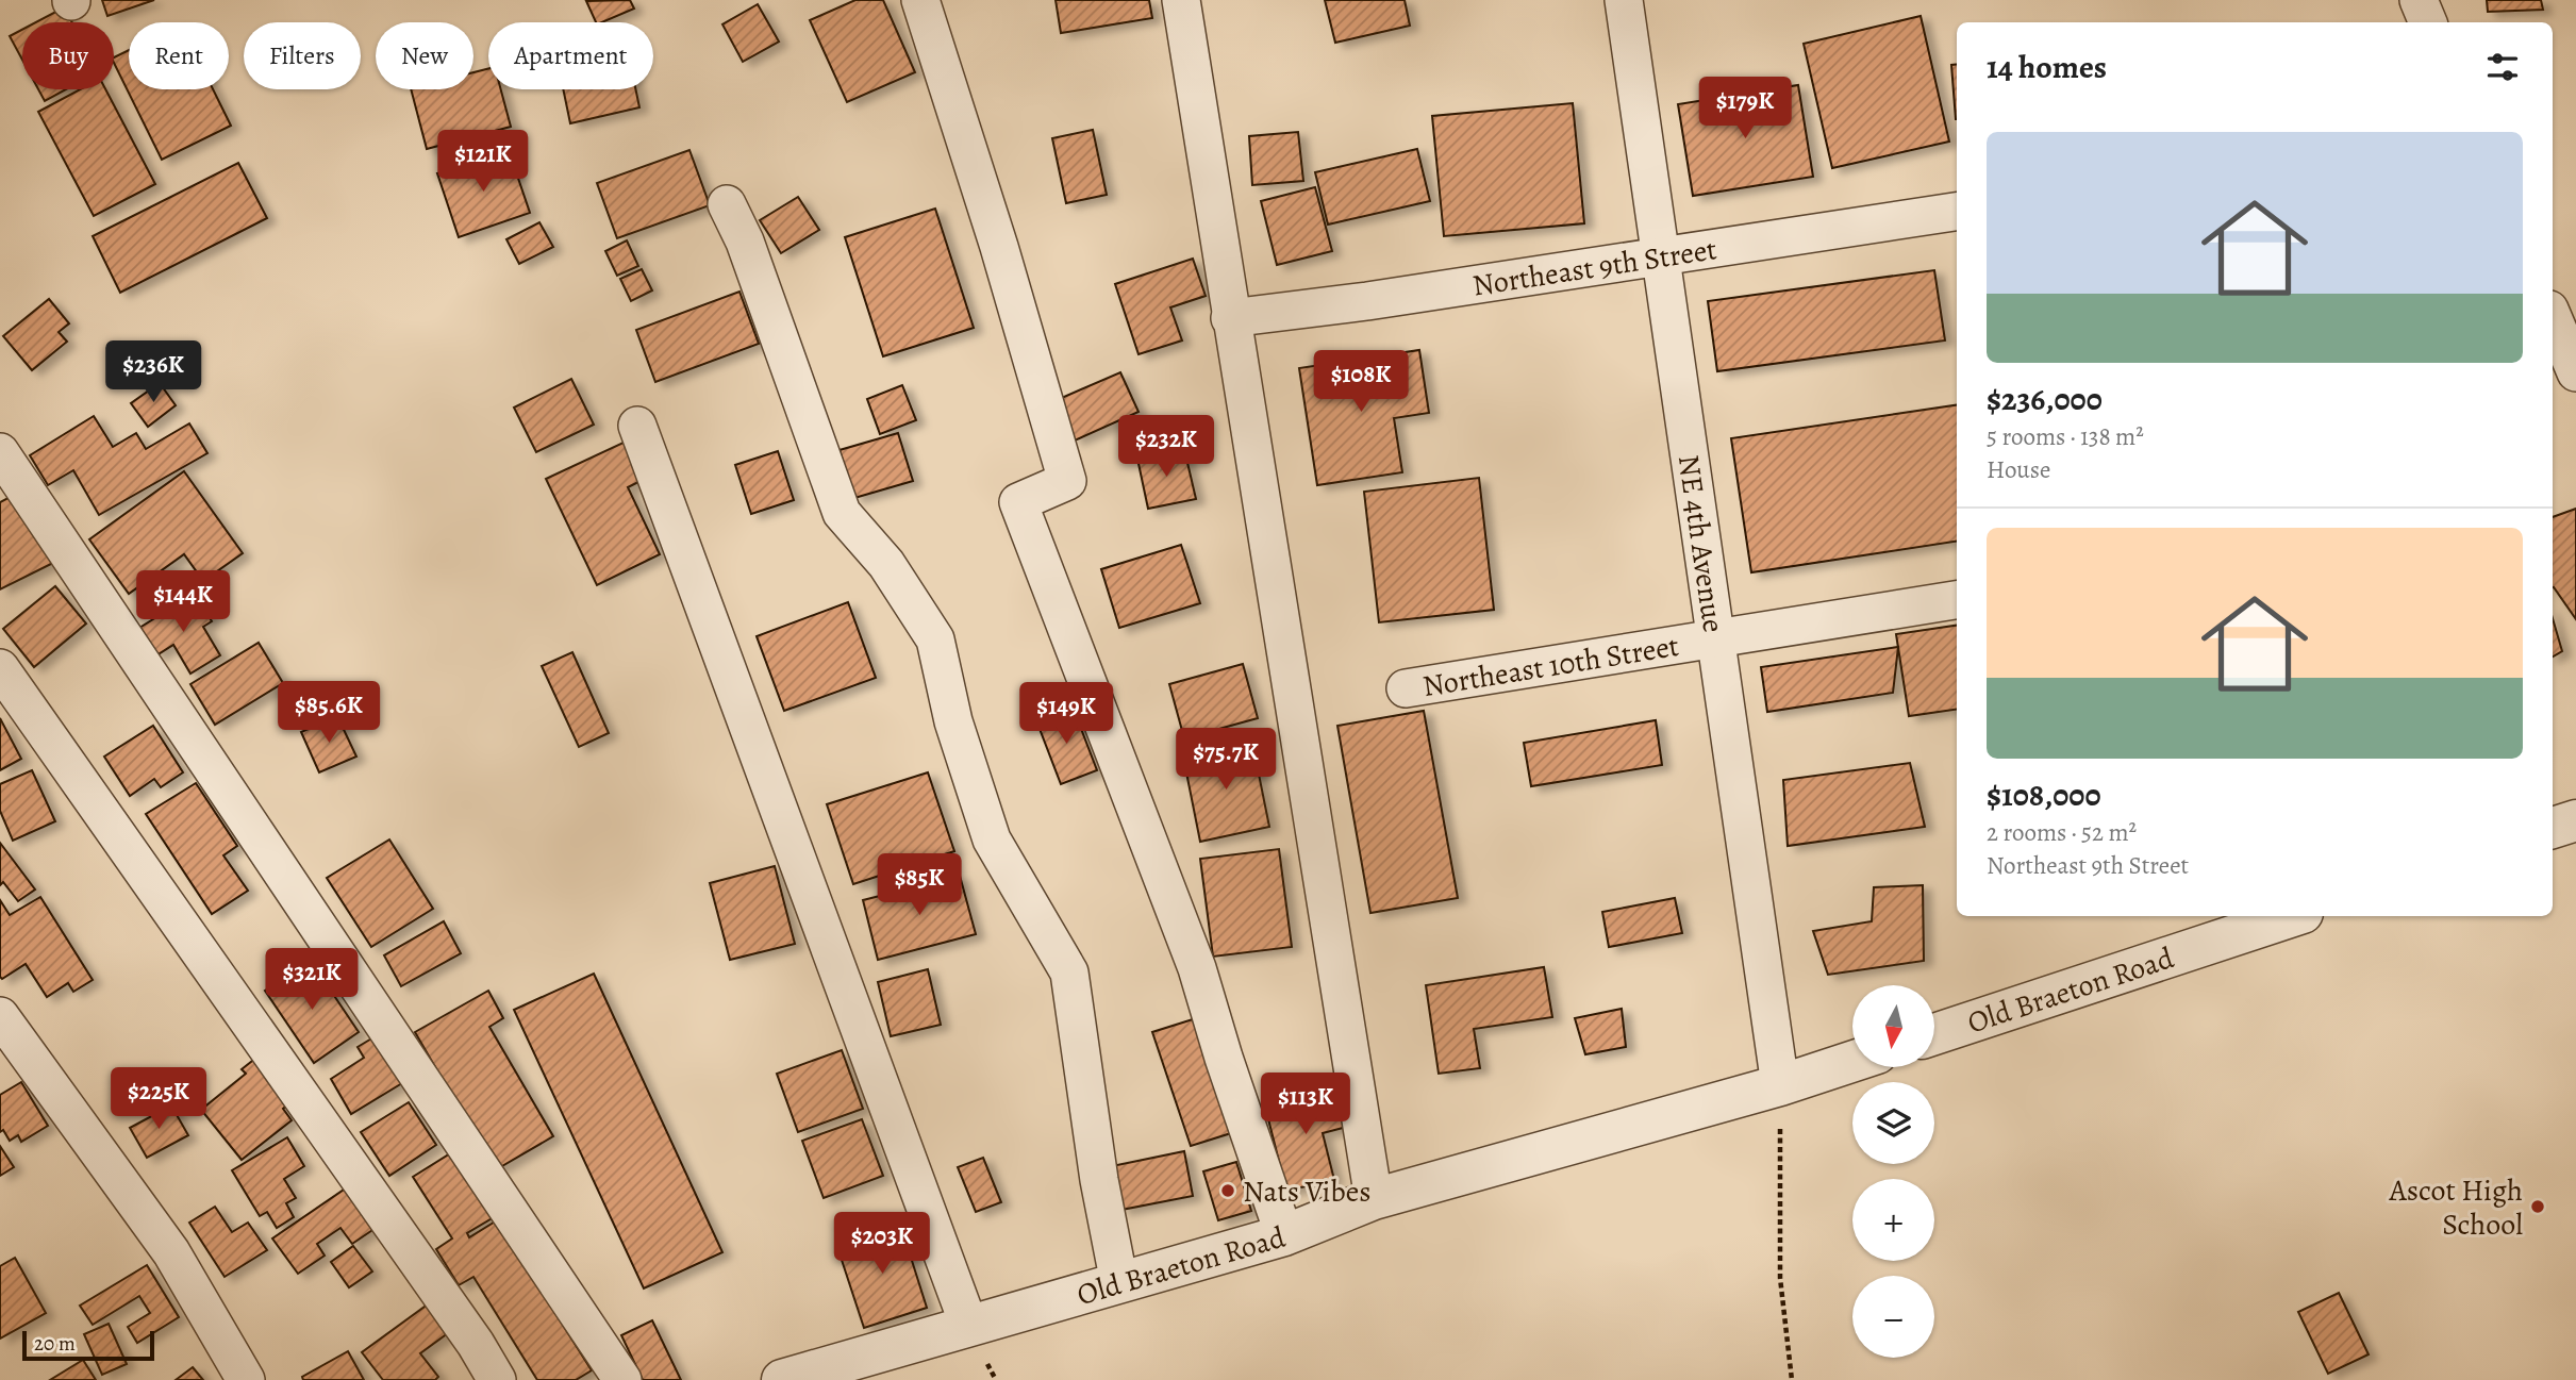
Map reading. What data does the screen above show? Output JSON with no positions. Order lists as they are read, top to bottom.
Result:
{
  "streets": {
    "street": [
      "Northeast 9th Street",
      "NE 4th Avenue",
      "Northeast 10th Street",
      "Old Braeton Road"
    ]
  },
  "crossings": [
    ["Northeast 9th Street", "NE 4th Avenue"],
    ["NE 4th Avenue", "Northeast 10th Street"],
    ["NE 4th Avenue", "Old Braeton Road"]
  ],
  "places": ["Nats Vibes", "Ascot High School"],
  "scale_bar": "20 m",
  "north": "bottom",
  "page": {
    "chip": [
      "Buy",
      "Rent",
      "Filters",
      "New",
      "Apartment"
    ],
    "heading": "14 homes",
    "price": [
      "$179K",
      "$121K",
      "$236K",
      "$108K",
      "$232K",
      "$144K",
      "$85.6K",
      "$149K",
      "$75.7K",
      "$85K",
      "$321K",
      "$225K",
      "$113K",
      "$203K"
    ],
    "list": [
      {
        "name": "$236,000",
        "note": "5 rooms · 138 m² · House"
      },
      {
        "name": "$108,000",
        "note": "2 rooms · 52 m² · Northeast 9th Street"
      }
    ],
    "map_buttons": ["+", "−"],
    "scale": "20 m"
  }
}
